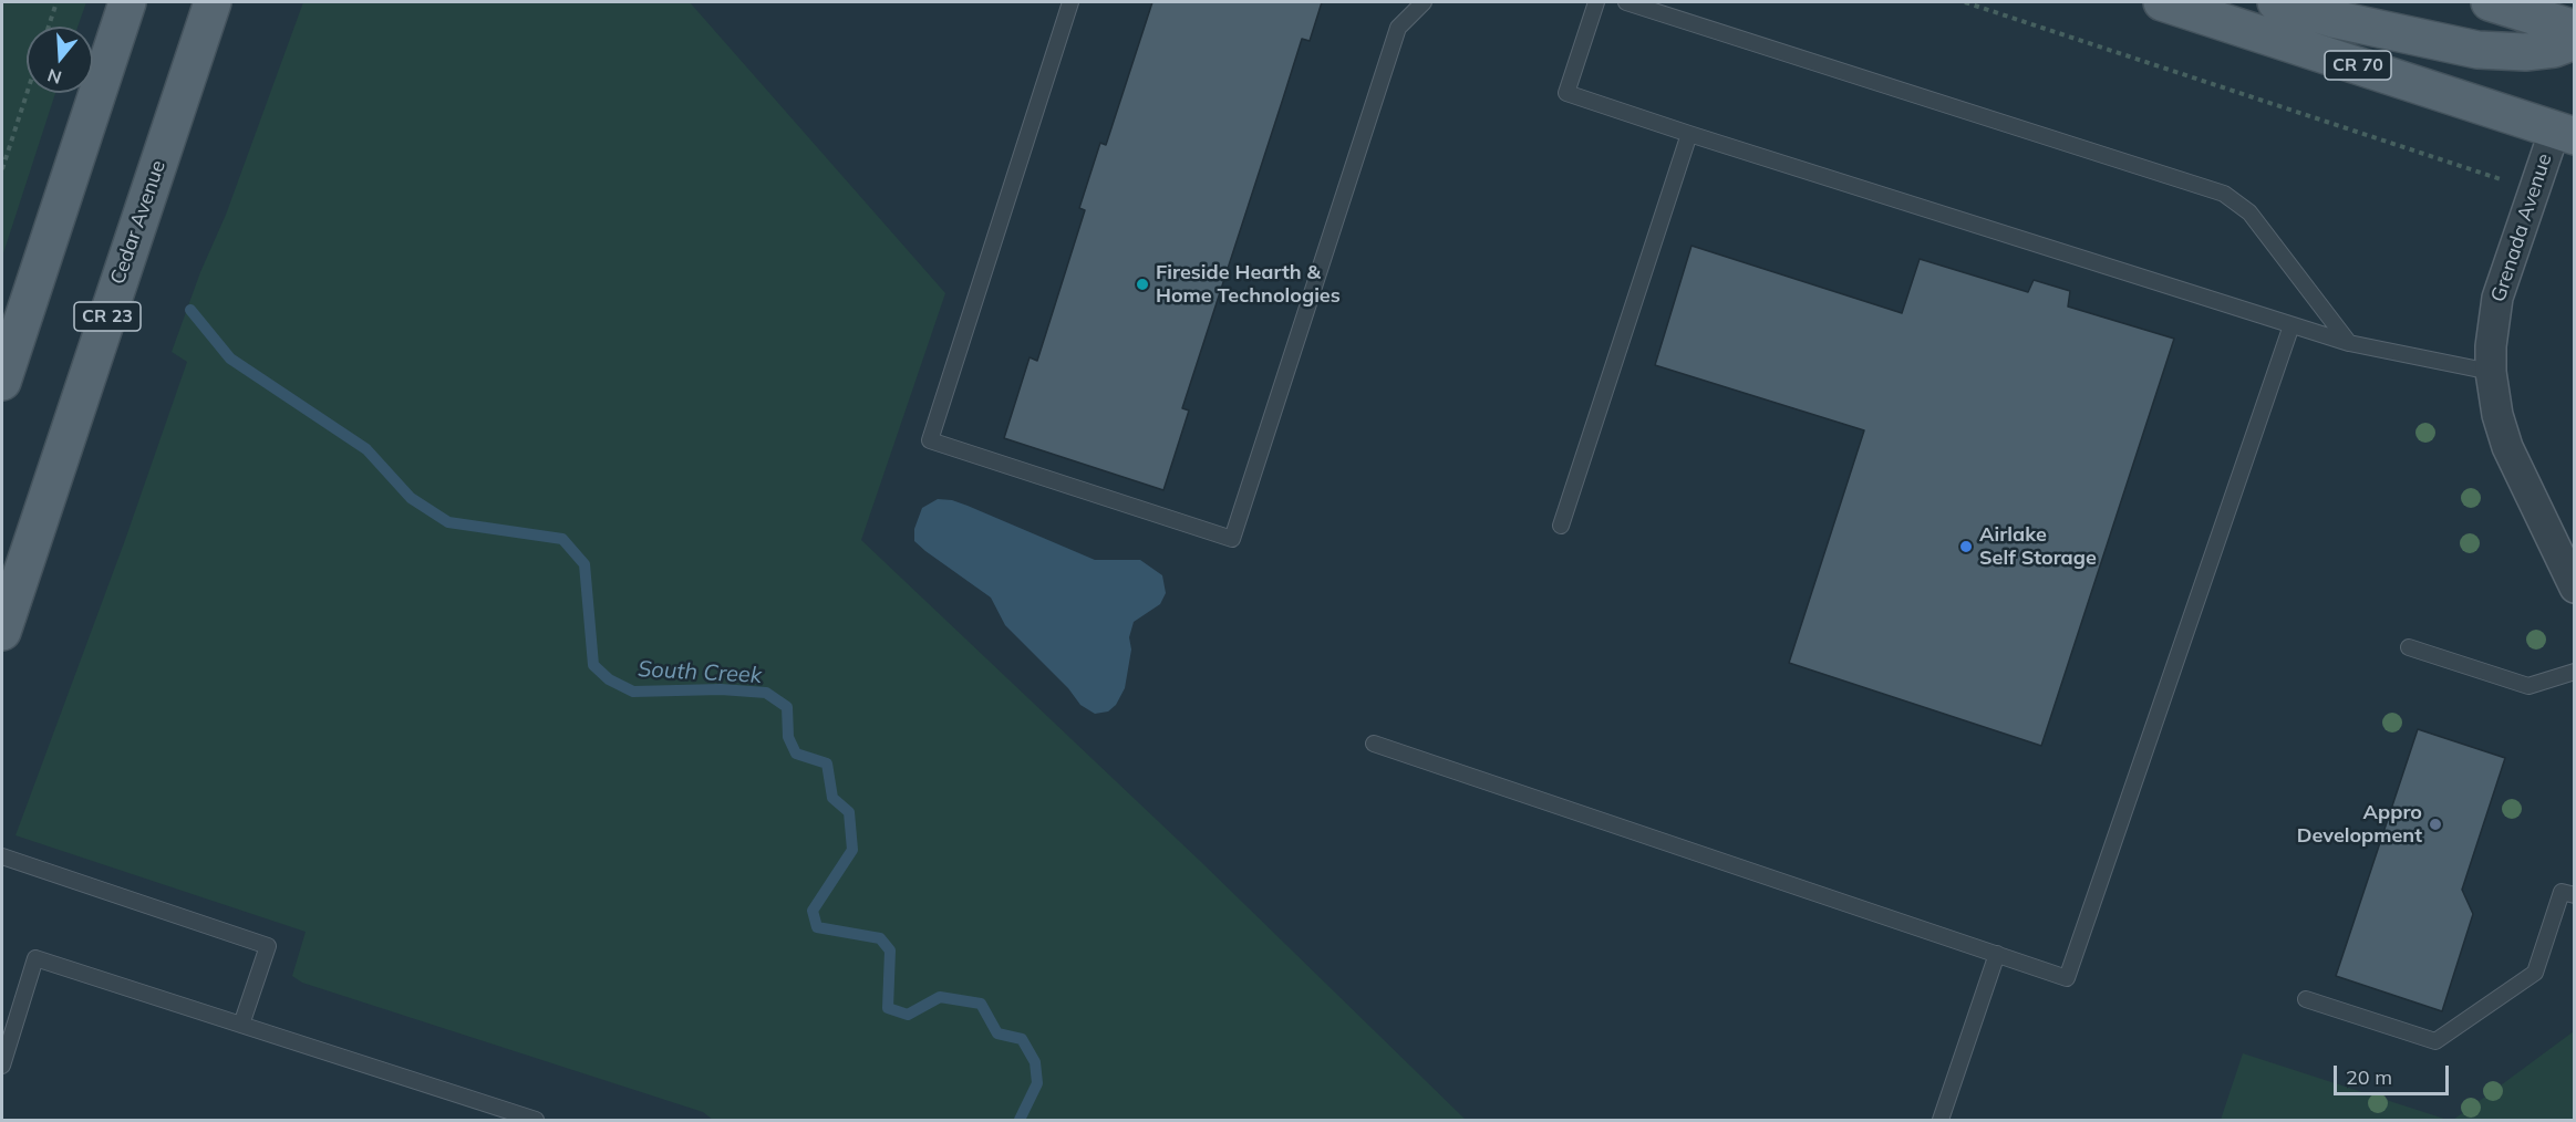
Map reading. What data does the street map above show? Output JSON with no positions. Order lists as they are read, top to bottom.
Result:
{
  "streets": {
    "main road": ["CR 70", "Cedar Avenue", "CR 23"],
    "street": ["Grenada Avenue"]
  },
  "crossings": [
    ["CR 70", "Grenada Avenue"]
  ],
  "water": ["South Creek"],
  "places": ["Fireside Hearth & Home Technologies", "Airlake Self Storage", "Appro Development"],
  "scale_bar": "20 m",
  "north": "bottom"
}
